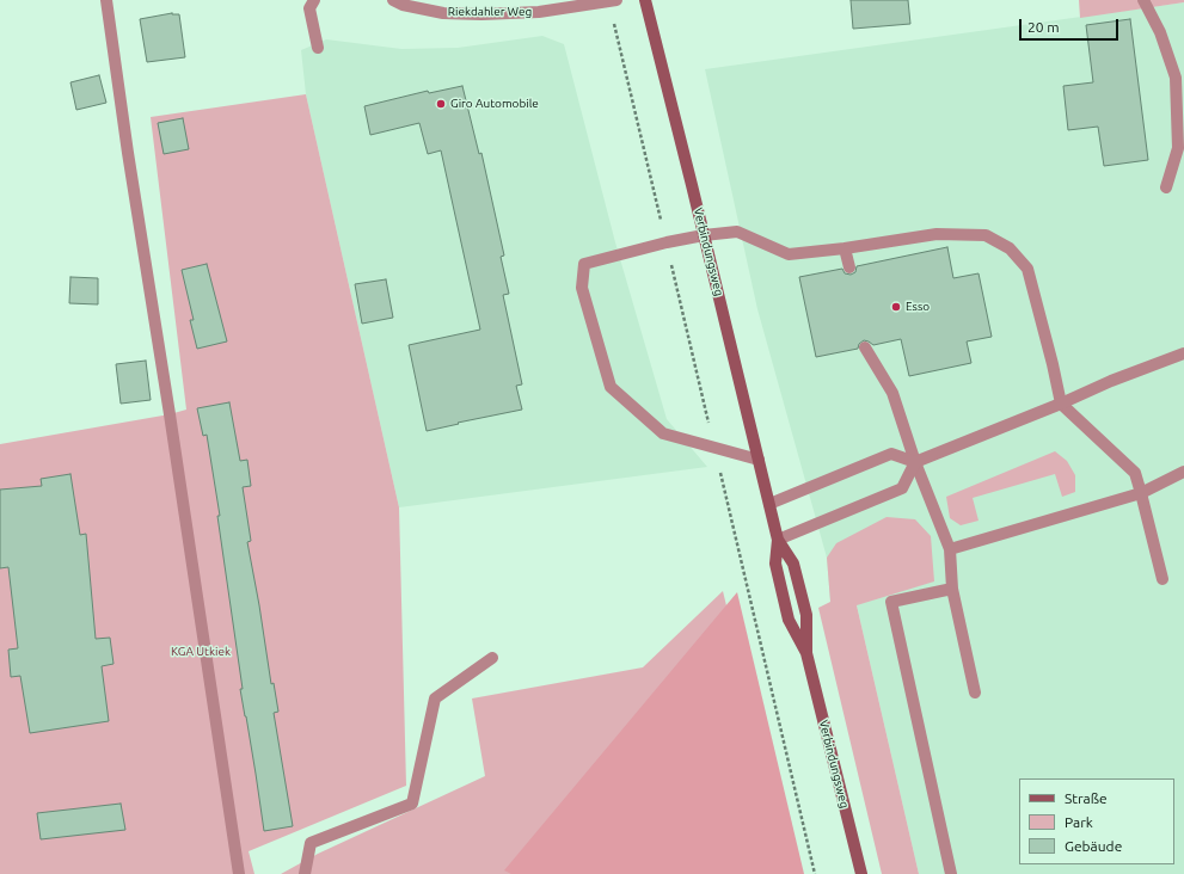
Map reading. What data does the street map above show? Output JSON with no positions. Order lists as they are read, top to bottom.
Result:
{
  "streets": {
    "main road": ["Verbindungsweg"],
    "street": ["Riekdahler Weg"]
  },
  "parks": ["KGA Utkiek"],
  "places": ["Giro Automobile", "Esso"],
  "legend": ["Straße", "Park", "Gebäude"],
  "scale_bar": "20 m"
}
